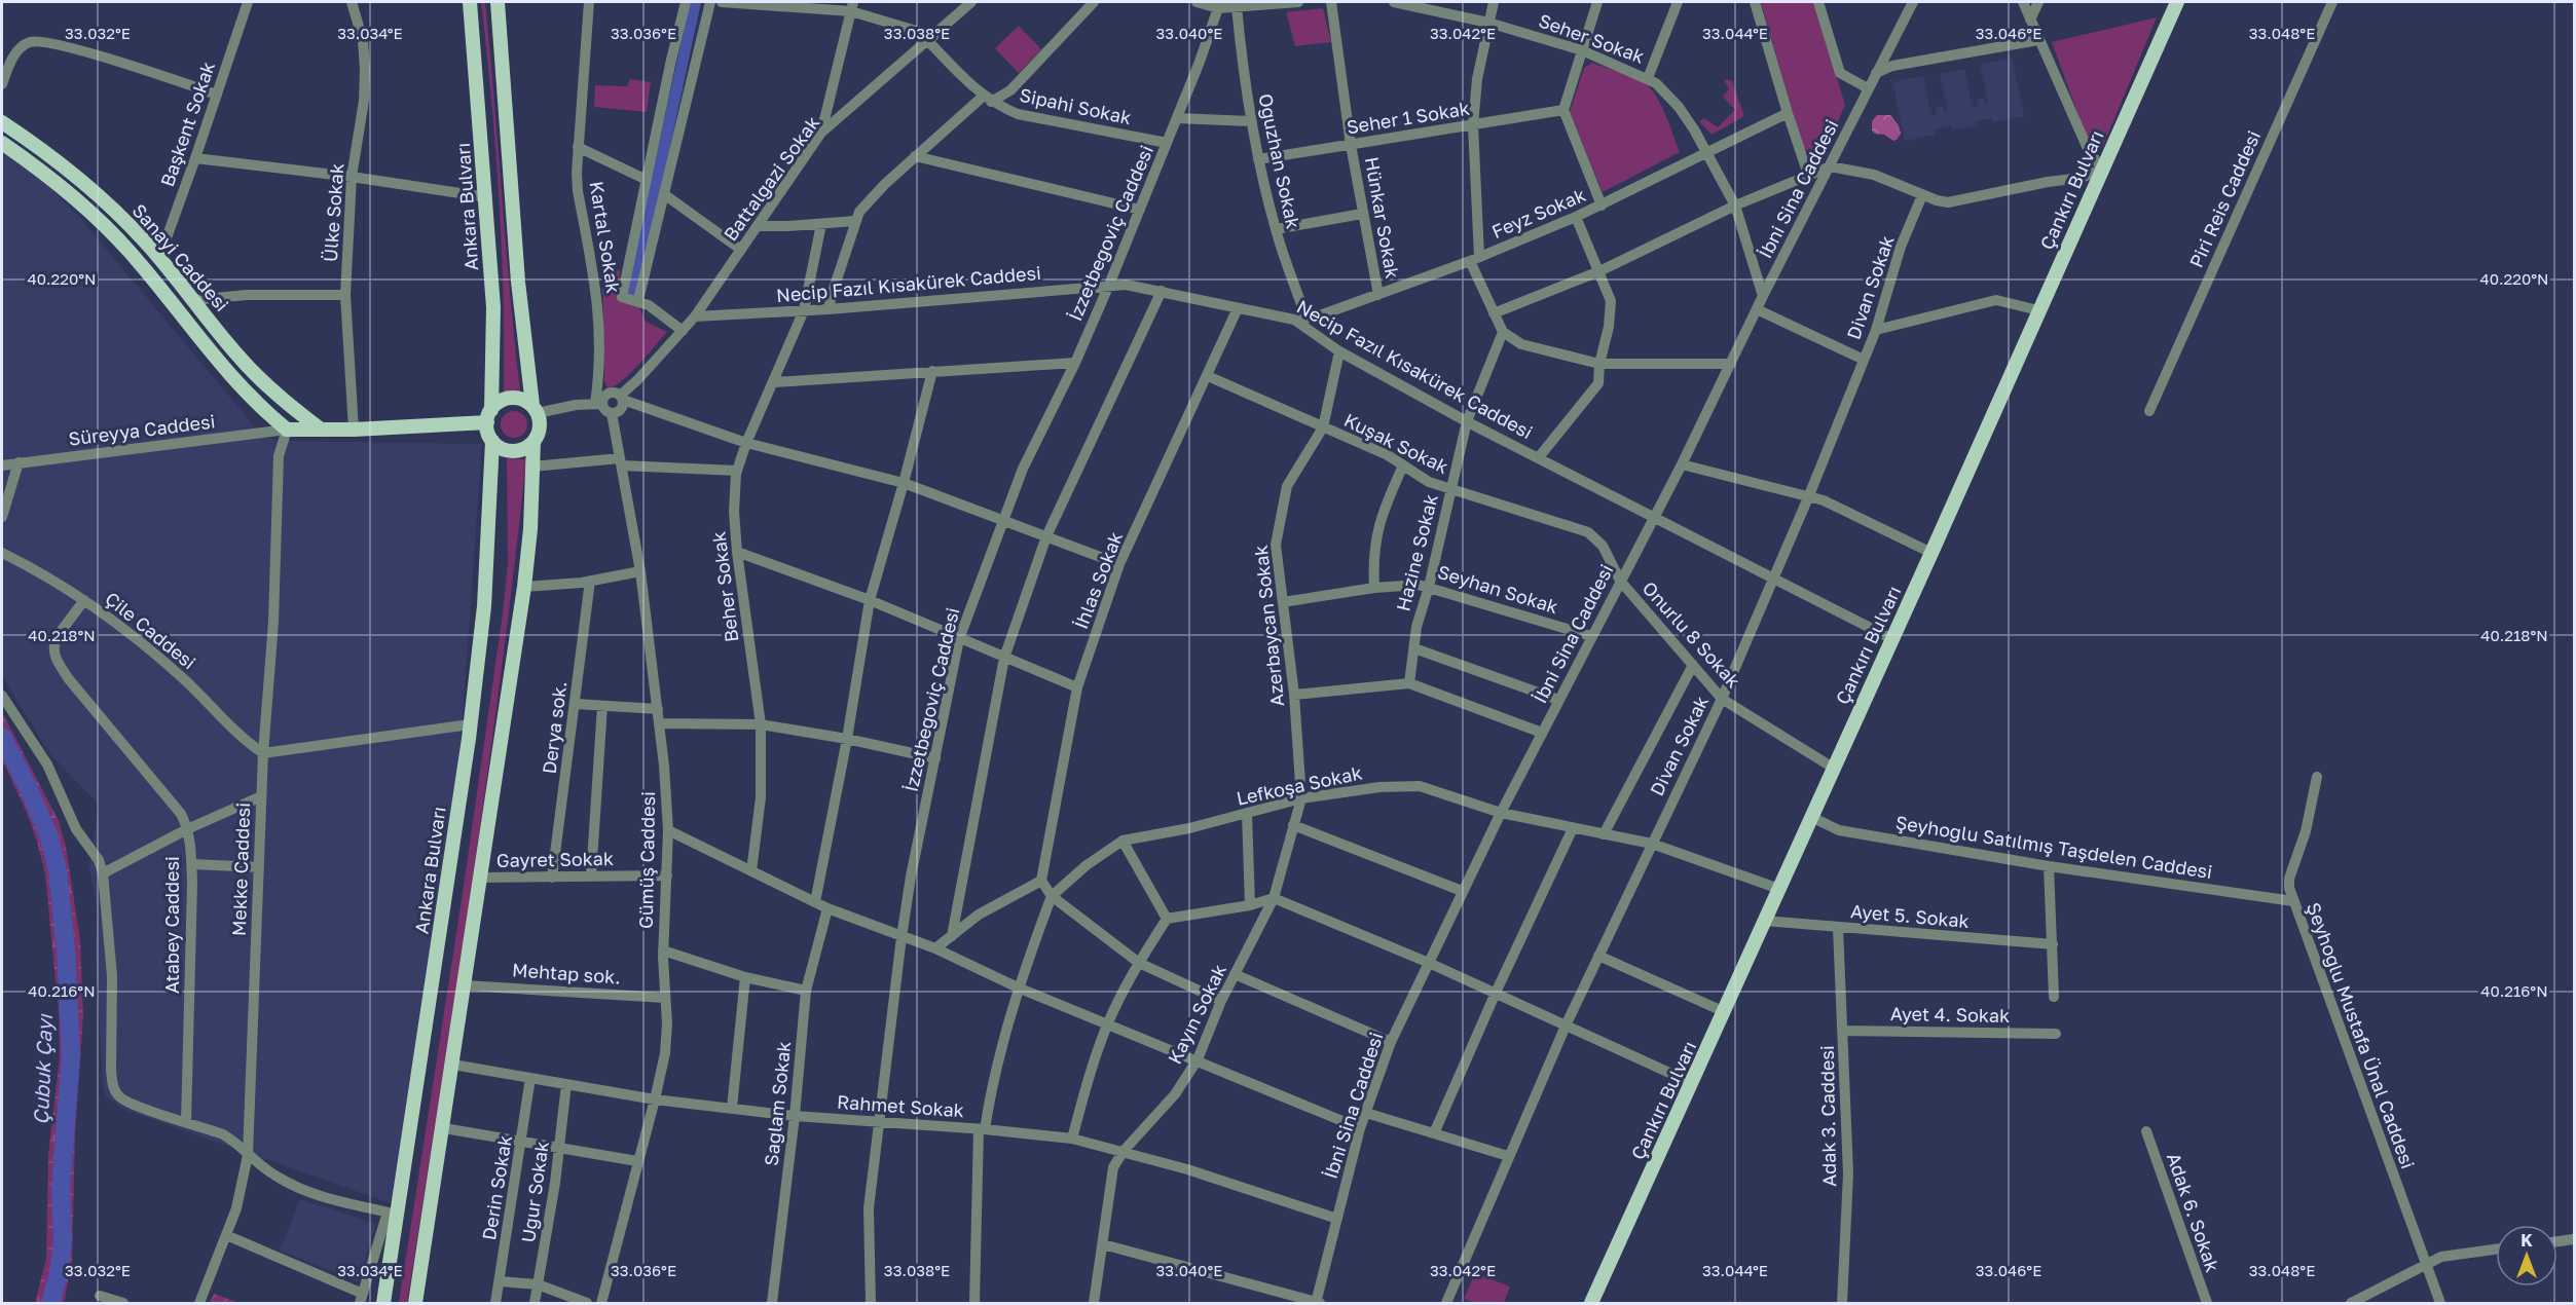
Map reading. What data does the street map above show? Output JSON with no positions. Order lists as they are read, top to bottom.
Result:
{
  "streets": {
    "main road": ["Çankırı Bulvarı", "Ankara Bulvarı", "Sanayi Caddesi"],
    "street": [
      "Seher Sokak",
      "Sipahi Sokak",
      "Seher 1 Sokak",
      "Başkent Sokak",
      "Oğuzhan Sokak",
      "Battalgazi Sokak",
      "İbni Sina Caddesi",
      "Piri Reis Caddesi",
      "Ülke Sokak",
      "Feyz Sokak",
      "Hünkar Sokak",
      "İzzetbegoviç Caddesi",
      "Kartal Sokak",
      "Necip Fazıl Kısakürek Caddesi",
      "Divan Sokak",
      "Süreyya Caddesi",
      "Kuşak Sokak",
      "Hazine Sokak",
      "İhlas Sokak",
      "Beher Sokak",
      "Seyhan Sokak",
      "Azerbaycan Sokak",
      "Çile Caddesi",
      "Onurlu 8 Sokak",
      "Derya sok.",
      "Lefkoşa Sokak",
      "Şeyhoğlu Satılmış Taşdelen Caddesi",
      "Gayret Sokak",
      "Gümüş Caddesi",
      "Mekke Caddesi",
      "Ayet 5. Sokak",
      "Atabey Caddesi",
      "Mehtap sok.",
      "Kayın Sokak",
      "Ayet 4. Sokak",
      "Şeyhoğlu Mustafa Ünal Caddesi",
      "Sağlam Sokak",
      "Rahmet Sokak",
      "Adak 3. Caddesi",
      "Derin Sokak",
      "Uğur Sokak",
      "Adak 6. Sokak"
    ]
  },
  "crossings": [
    ["Seher Sokak", "İbni Sina Caddesi"],
    ["Seher Sokak", "Feyz Sokak"],
    ["Sipahi Sokak", "Battalgazi Sokak"],
    ["Sipahi Sokak", "İzzetbegoviç Caddesi"],
    ["Seher 1 Sokak", "Oğuzhan Sokak"],
    ["Seher 1 Sokak", "Hünkar Sokak"],
    ["Başkent Sokak", "Sanayi Caddesi"],
    ["Oğuzhan Sokak", "Feyz Sokak"],
    ["Battalgazi Sokak", "Kartal Sokak"],
    ["Battalgazi Sokak", "Necip Fazıl Kısakürek Caddesi"],
    ["Battalgazi Sokak", "Gümüş Caddesi"],
    ["İbni Sina Caddesi", "Necip Fazıl Kısakürek Caddesi"],
    ["İbni Sina Caddesi", "Kuşak Sokak"],
    ["İbni Sina Caddesi", "Seyhan Sokak"],
    ["İbni Sina Caddesi", "Onurlu 8 Sokak"],
    ["İbni Sina Caddesi", "Lefkoşa Sokak"],
    ["İbni Sina Caddesi", "Rahmet Sokak"],
    ["Çankırı Bulvarı", "Necip Fazıl Kısakürek Caddesi"],
    ["Çankırı Bulvarı", "Onurlu 8 Sokak"],
    ["Çankırı Bulvarı", "Lefkoşa Sokak"],
    ["Çankırı Bulvarı", "Şeyhoğlu Satılmış Taşdelen Caddesi"],
    ["Çankırı Bulvarı", "Ayet 5. Sokak"],
    ["Feyz Sokak", "Hünkar Sokak"],
    ["Feyz Sokak", "Necip Fazıl Kısakürek Caddesi"],
    ["İzzetbegoviç Caddesi", "Necip Fazıl Kısakürek Caddesi"],
    ["İzzetbegoviç Caddesi", "Rahmet Sokak"],
    ["Kartal Sokak", "Gümüş Caddesi"],
    ["Sanayi Caddesi", "Süreyya Caddesi"],
    ["Sanayi Caddesi", "Mekke Caddesi"],
    ["Necip Fazıl Kısakürek Caddesi", "Divan Sokak"],
    ["Necip Fazıl Kısakürek Caddesi", "Hazine Sokak"],
    ["Necip Fazıl Kısakürek Caddesi", "İhlas Sokak"],
    ["Necip Fazıl Kısakürek Caddesi", "Beher Sokak"],
    ["Necip Fazıl Kısakürek Caddesi", "Azerbaycan Sokak"],
    ["Divan Sokak", "Onurlu 8 Sokak"],
    ["Divan Sokak", "Lefkoşa Sokak"],
    ["Süreyya Caddesi", "Mekke Caddesi"],
    ["Kuşak Sokak", "Hazine Sokak"],
    ["Kuşak Sokak", "İhlas Sokak"],
    ["Kuşak Sokak", "Azerbaycan Sokak"],
    ["Kuşak Sokak", "Onurlu 8 Sokak"],
    ["Hazine Sokak", "Seyhan Sokak"],
    ["Seyhan Sokak", "Azerbaycan Sokak"],
    ["Azerbaycan Sokak", "Lefkoşa Sokak"],
    ["Azerbaycan Sokak", "Kayın Sokak"],
    ["Çile Caddesi", "Mekke Caddesi"],
    ["Çile Caddesi", "Atabey Caddesi"],
    ["Derya sok.", "Gayret Sokak"],
    ["Lefkoşa Sokak", "Kayın Sokak"],
    ["Şeyhoğlu Satılmış Taşdelen Caddesi", "Şeyhoğlu Mustafa Ünal Caddesi"],
    ["Gayret Sokak", "Gümüş Caddesi"],
    ["Gümüş Caddesi", "Mehtap sok."],
    ["Gümüş Caddesi", "Rahmet Sokak"],
    ["Ayet 5. Sokak", "Adak 3. Caddesi"],
    ["Kayın Sokak", "Rahmet Sokak"],
    ["Ayet 4. Sokak", "Adak 3. Caddesi"],
    ["Sağlam Sokak", "Rahmet Sokak"],
    ["Rahmet Sokak", "Derin Sokak"],
    ["Rahmet Sokak", "Uğur Sokak"]
  ],
  "water": ["Çubuk Çayı"],
  "north": "top",
  "coordinates": [
    "33.032°E",
    "33.034°E",
    "33.036°E",
    "33.038°E",
    "33.040°E",
    "33.042°E",
    "33.044°E",
    "33.046°E",
    "33.048°E",
    "40.220°N",
    "40.218°N",
    "40.216°N"
  ]
}
